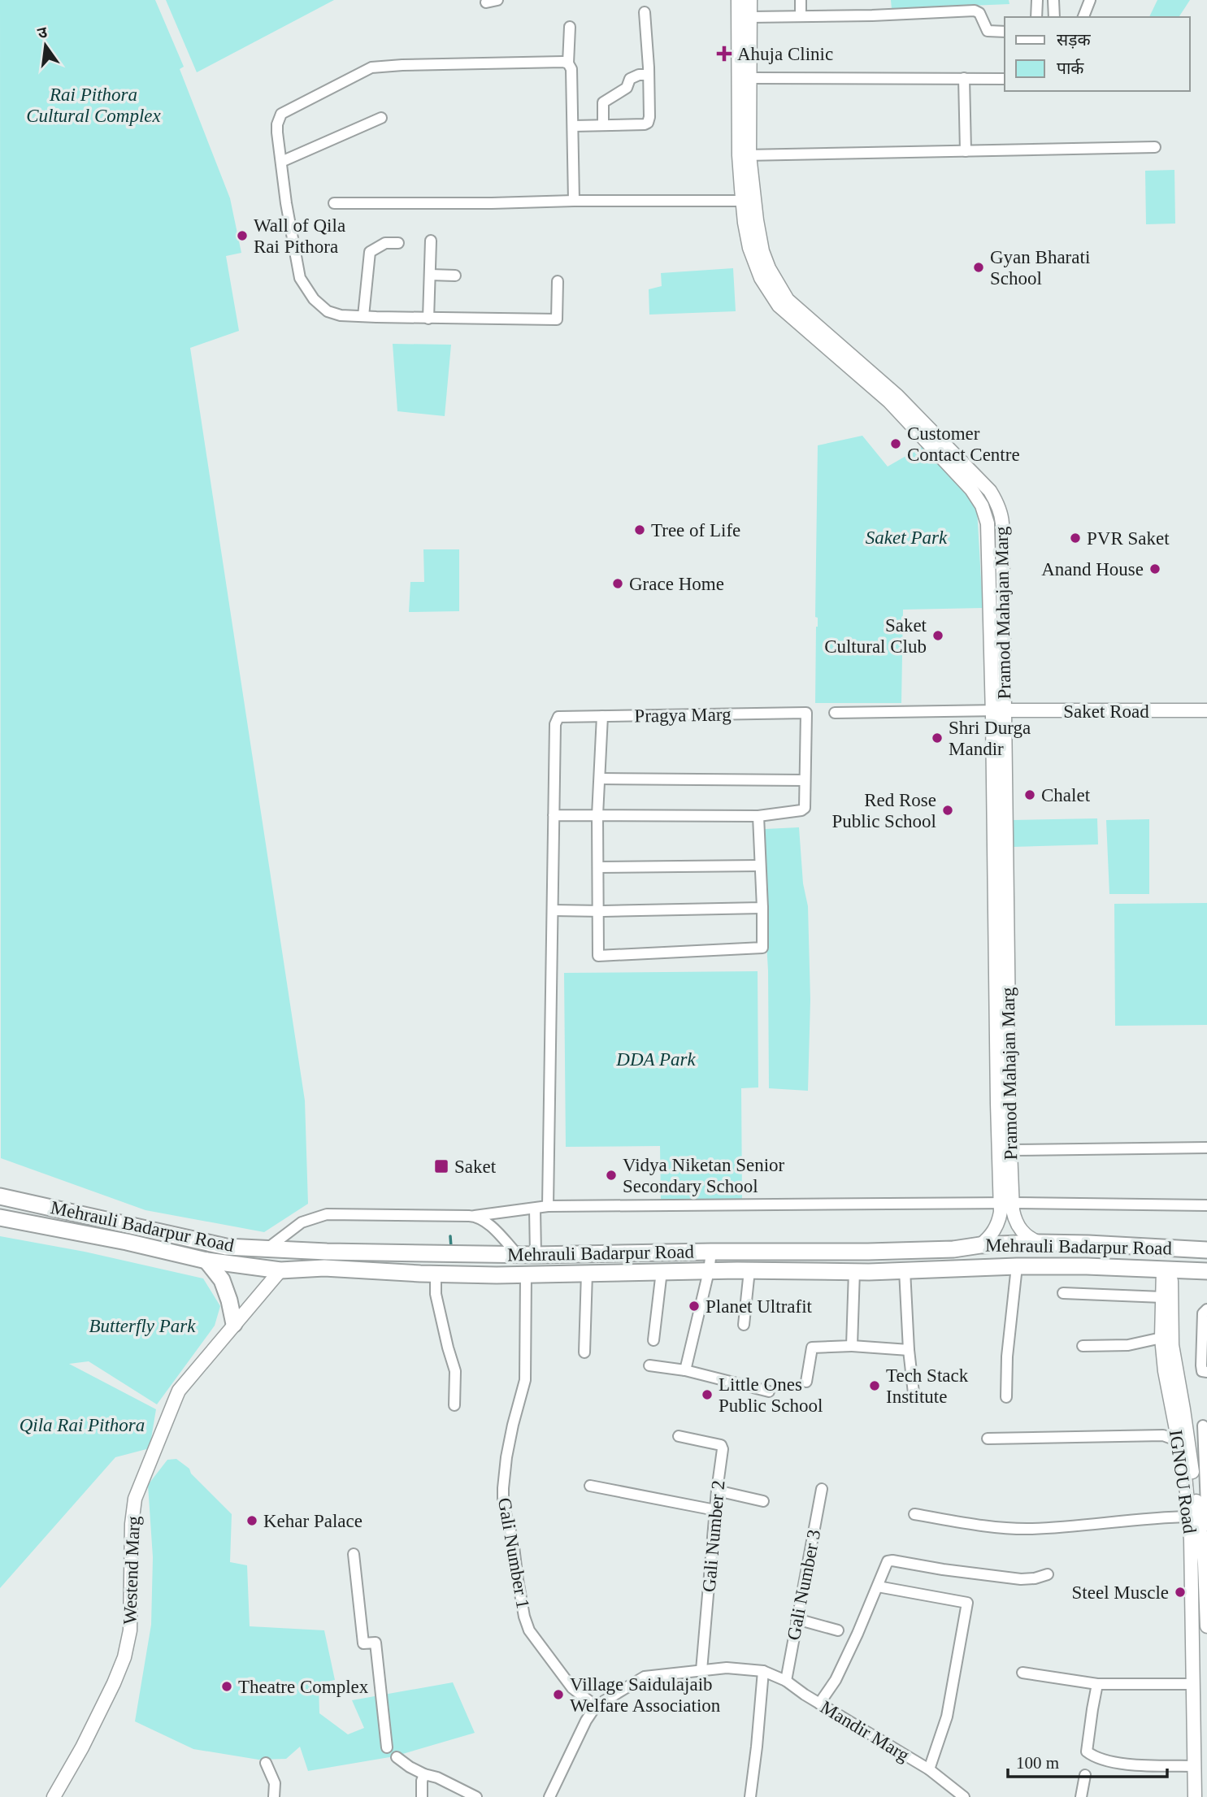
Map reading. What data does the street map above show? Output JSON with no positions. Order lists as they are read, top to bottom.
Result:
{
  "streets": {
    "main road": ["Mehrauli Badarpur Road"],
    "street": [
      "Pramod Mahajan Marg",
      "Saket Road",
      "Pragya Marg",
      "IGNOU Road",
      "Gali Number 2",
      "Gali Number 1",
      "Westend Marg",
      "Gali Number 3",
      "Mandir Marg"
    ]
  },
  "crossings": [
    ["Pramod Mahajan Marg", "Saket Road"],
    ["Pramod Mahajan Marg", "Mehrauli Badarpur Road"],
    ["Mehrauli Badarpur Road", "IGNOU Road"],
    ["Mehrauli Badarpur Road", "Gali Number 1"],
    ["Mehrauli Badarpur Road", "Westend Marg"],
    ["Gali Number 2", "Mandir Marg"],
    ["Gali Number 1", "Mandir Marg"],
    ["Gali Number 3", "Mandir Marg"]
  ],
  "parks": [
    "Rai Pithora Cultural Complex",
    "Saket Park",
    "DDA Park",
    "Butterfly Park",
    "Qila Rai Pithora"
  ],
  "places": {
    "health": ["Ahuja Clinic"],
    "other": [
      "Wall of Qila Rai Pithora",
      "Gyan Bharati School",
      "Customer Contact Centre",
      "Tree of Life",
      "PVR Saket",
      "Anand House",
      "Grace Home",
      "Saket Cultural Club",
      "Shri Durga Mandir",
      "Chalet",
      "Red Rose Public School",
      "Vidya Niketan Senior Secondary School",
      "Planet Ultrafit",
      "Tech Stack Institute",
      "Little Ones Public School",
      "Kehar Palace",
      "Steel Muscle",
      "Theatre Complex",
      "Village Saidulajaib Welfare Association"
    ],
    "transit": ["Saket"]
  },
  "legend": ["सड़क", "पार्क"],
  "scale_bar": "100 m",
  "north": "top"
}
